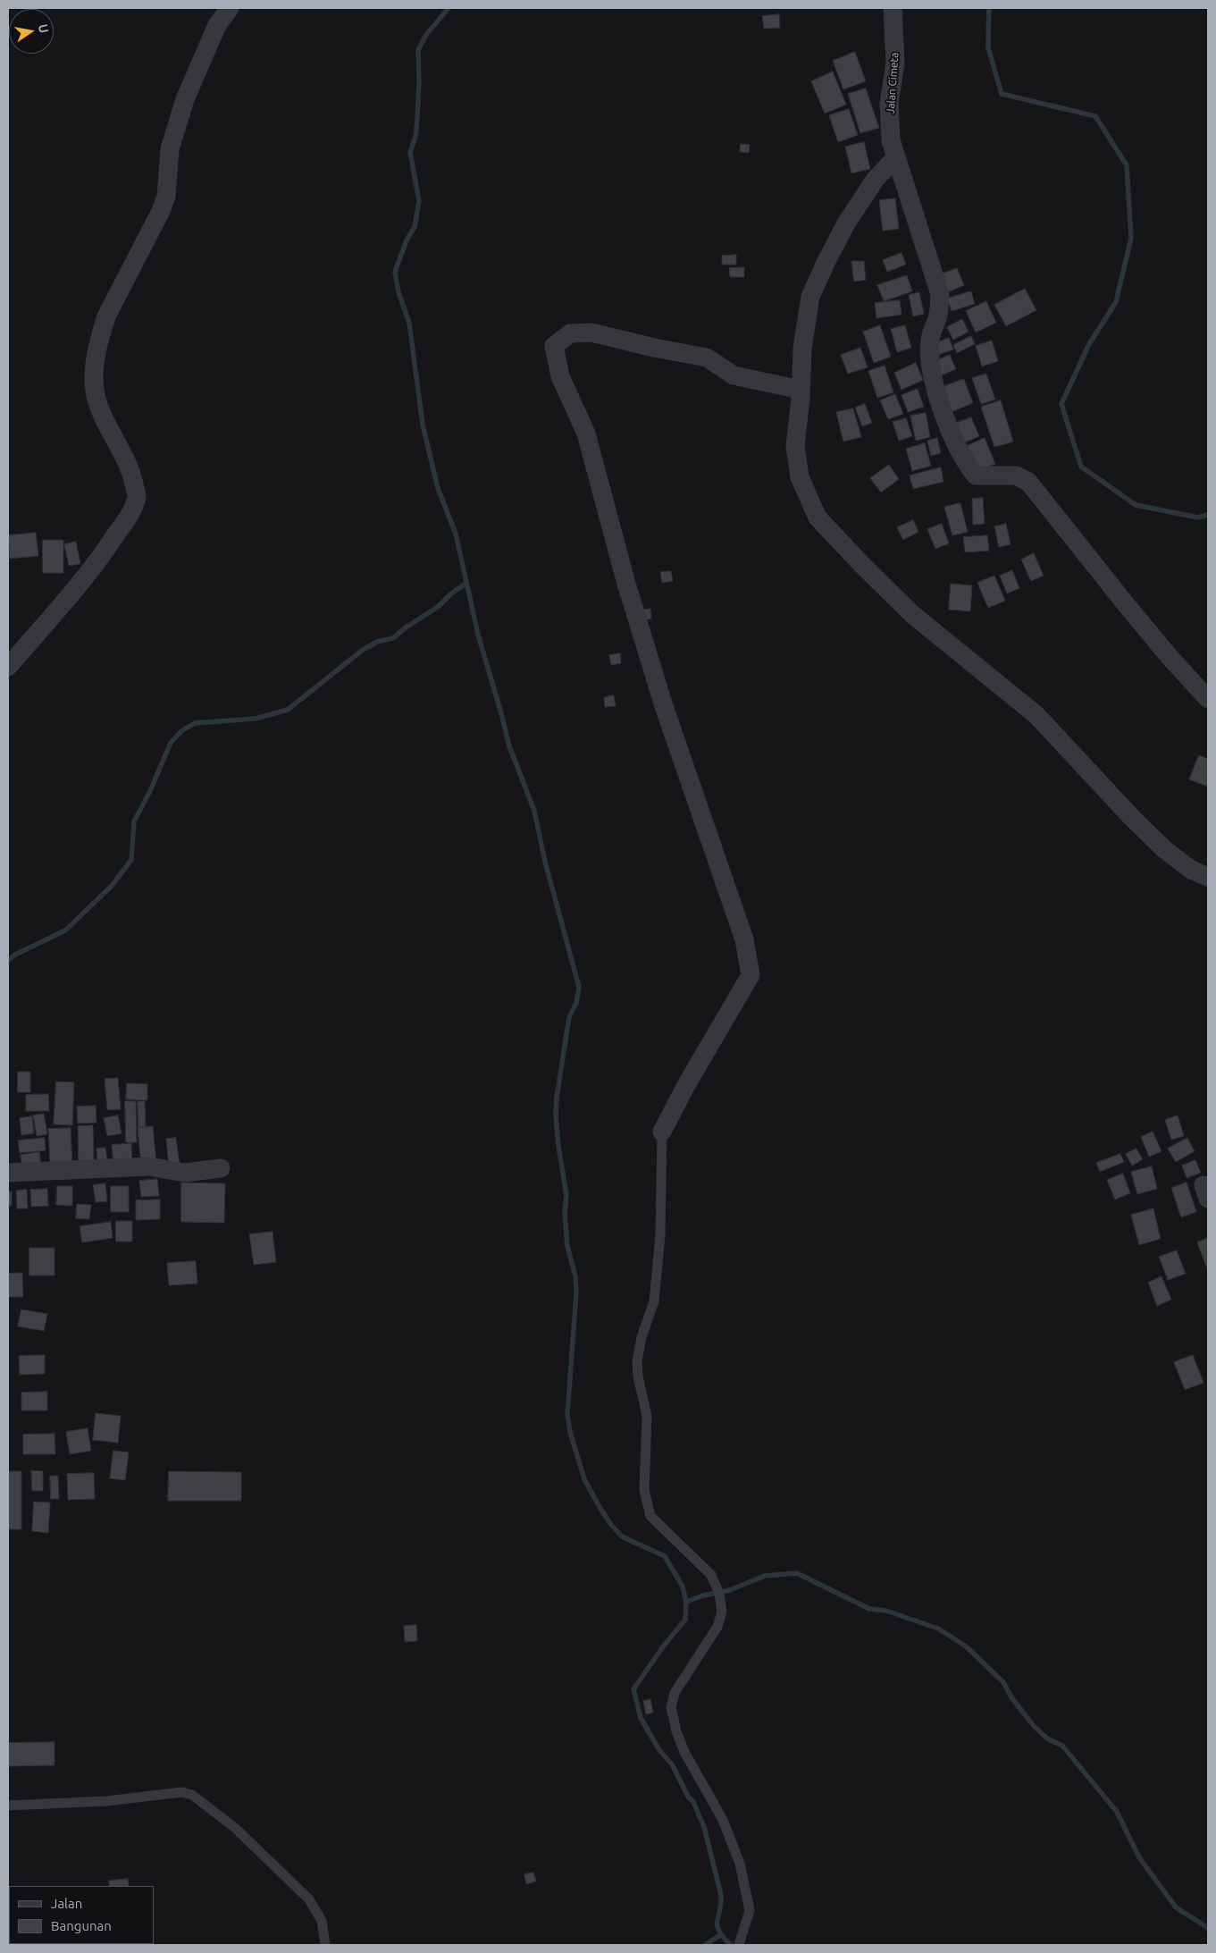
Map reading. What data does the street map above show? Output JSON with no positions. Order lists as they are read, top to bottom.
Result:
{
  "streets": {
    "street": ["Jalan Cimeta"]
  },
  "legend": ["Jalan", "Bangunan"],
  "north": "right"
}
